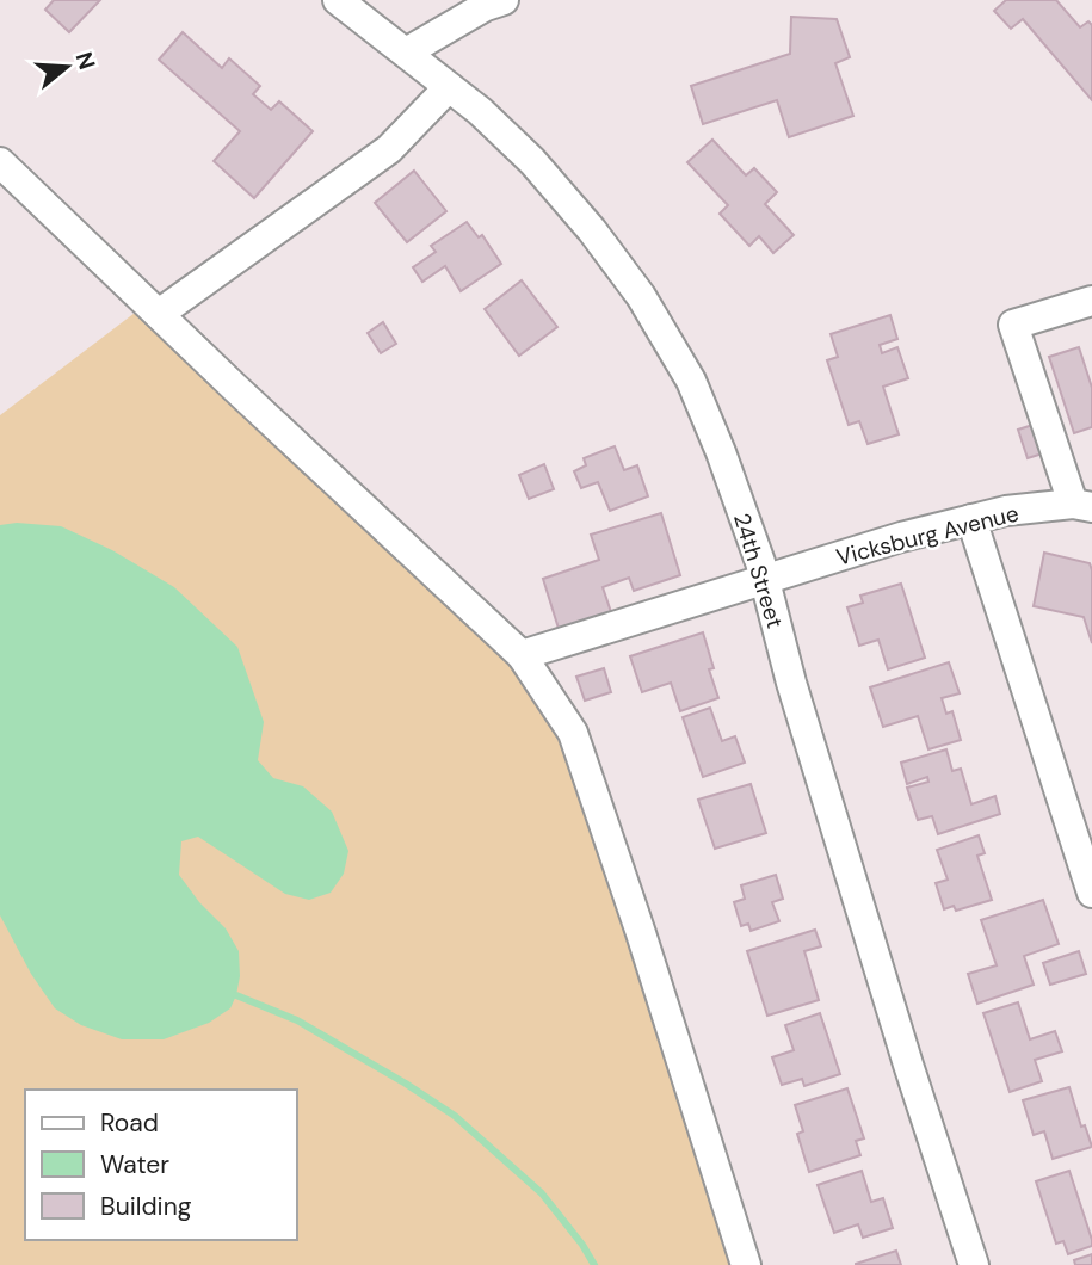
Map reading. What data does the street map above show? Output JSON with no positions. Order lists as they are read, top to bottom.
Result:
{
  "streets": {
    "street": ["Vicksburg Avenue", "24th Street"]
  },
  "crossings": [
    ["Vicksburg Avenue", "24th Street"]
  ],
  "legend": ["Road", "Water", "Building"],
  "north": "right"
}
